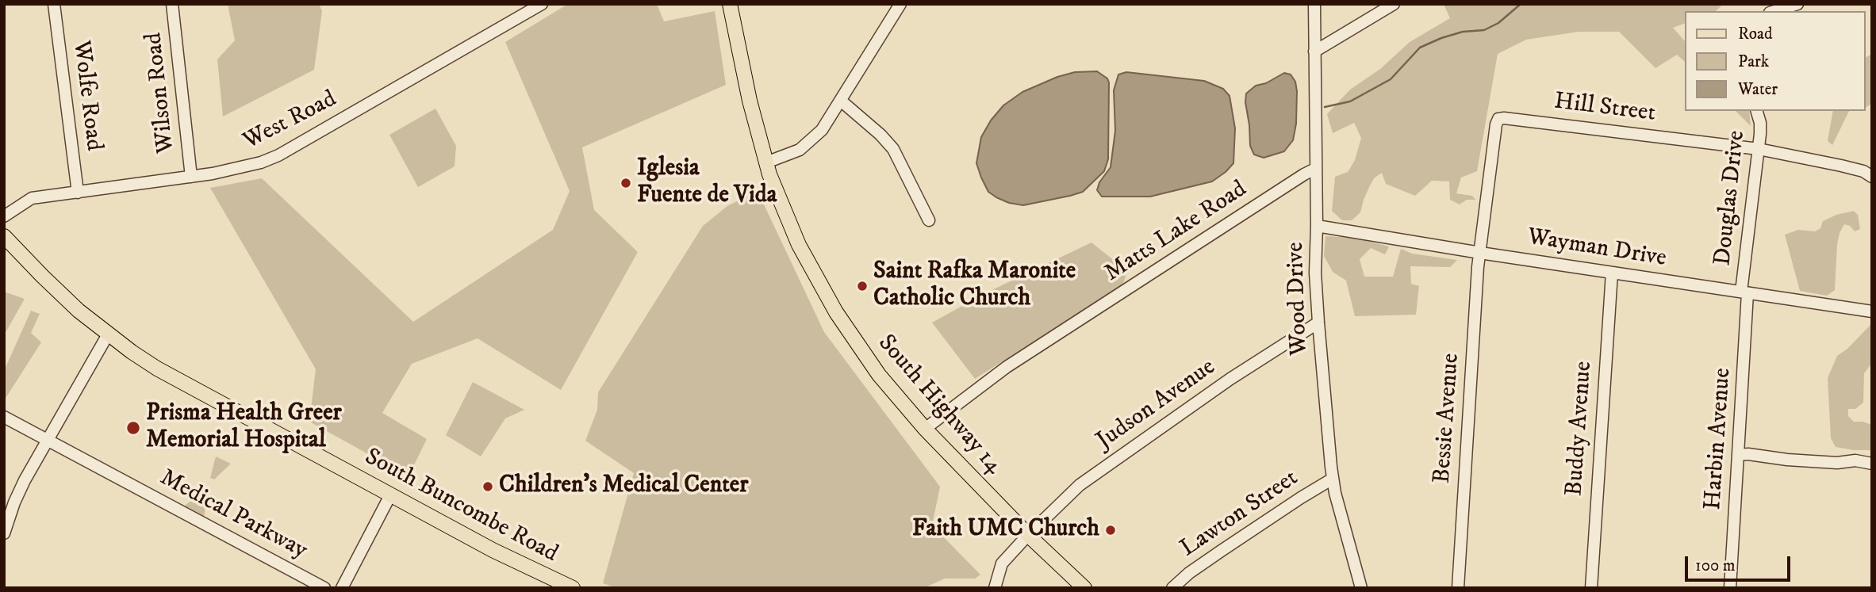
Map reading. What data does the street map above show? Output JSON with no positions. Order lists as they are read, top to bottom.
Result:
{
  "streets": {
    "main road": ["South Highway 14", "South Buncombe Road"],
    "street": [
      "Wilson Road",
      "Wolfe Road",
      "Hill Street",
      "West Road",
      "Douglas Drive",
      "Matts Lake Road",
      "Wayman Drive",
      "Wood Drive",
      "Judson Avenue",
      "Bessie Avenue",
      "Buddy Avenue",
      "Harbin Avenue",
      "Lawton Street",
      "Medical Parkway"
    ]
  },
  "crossings": [
    ["Wilson Road", "West Road"],
    ["Wolfe Road", "West Road"],
    ["Hill Street", "Douglas Drive"],
    ["Hill Street", "Bessie Avenue"],
    ["Douglas Drive", "Wayman Drive"],
    ["Douglas Drive", "Harbin Avenue"],
    ["Matts Lake Road", "Wood Drive"],
    ["Matts Lake Road", "South Highway 14"],
    ["Wayman Drive", "Wood Drive"],
    ["Wayman Drive", "Bessie Avenue"],
    ["Wayman Drive", "Buddy Avenue"],
    ["Wayman Drive", "Harbin Avenue"],
    ["Wood Drive", "Judson Avenue"],
    ["Wood Drive", "Lawton Street"],
    ["South Highway 14", "Judson Avenue"]
  ],
  "places": [
    "Iglesia Fuente de Vida",
    "Saint Rafka Maronite Catholic Church",
    "Prisma Health Greer Memorial Hospital",
    "Children's Medical Center",
    "Faith UMC Church"
  ],
  "legend": ["Road", "Park", "Water"],
  "scale_bar": "100 m"
}
